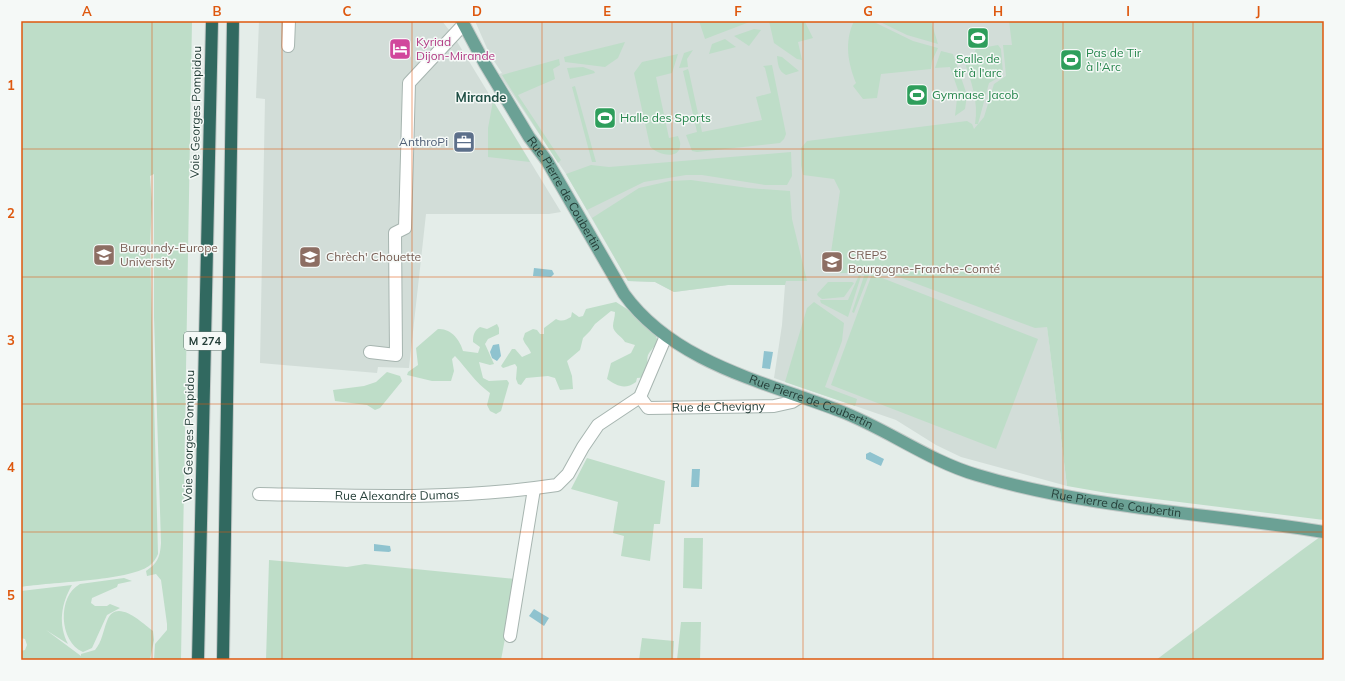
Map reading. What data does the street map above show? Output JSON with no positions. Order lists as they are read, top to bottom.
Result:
{
  "streets": {
    "highway": ["Voie Georges Pompidou", "M 274"],
    "main road": ["Rue Pierre de Coubertin"],
    "street": ["Rue de Chevigny", "Rue Alexandre Dumas"]
  },
  "crossings": [
    ["Rue Pierre de Coubertin", "Rue de Chevigny"],
    ["Rue de Chevigny", "Rue Alexandre Dumas"]
  ],
  "districts": ["Mirande"],
  "places": {
    "sports": [
      "Salle de tir à l'arc",
      "Pas de Tir à l'Arc",
      "Gymnase Jacob",
      "Halle des Sports"
    ],
    "hotel": ["Kyriad Dijon-Mirande"],
    "office": ["AnthroPi"],
    "school or university": ["Burgundy-Europe University", "Chrèch' Chouette", "CREPS Bourgogne-Franche-Comté"]
  },
  "grid": {
    "columns": [
      "A",
      "B",
      "C",
      "D",
      "E",
      "F",
      "G",
      "H",
      "I",
      "J"
    ],
    "rows": [
      "1",
      "2",
      "3",
      "4",
      "5"
    ]
  }
}
